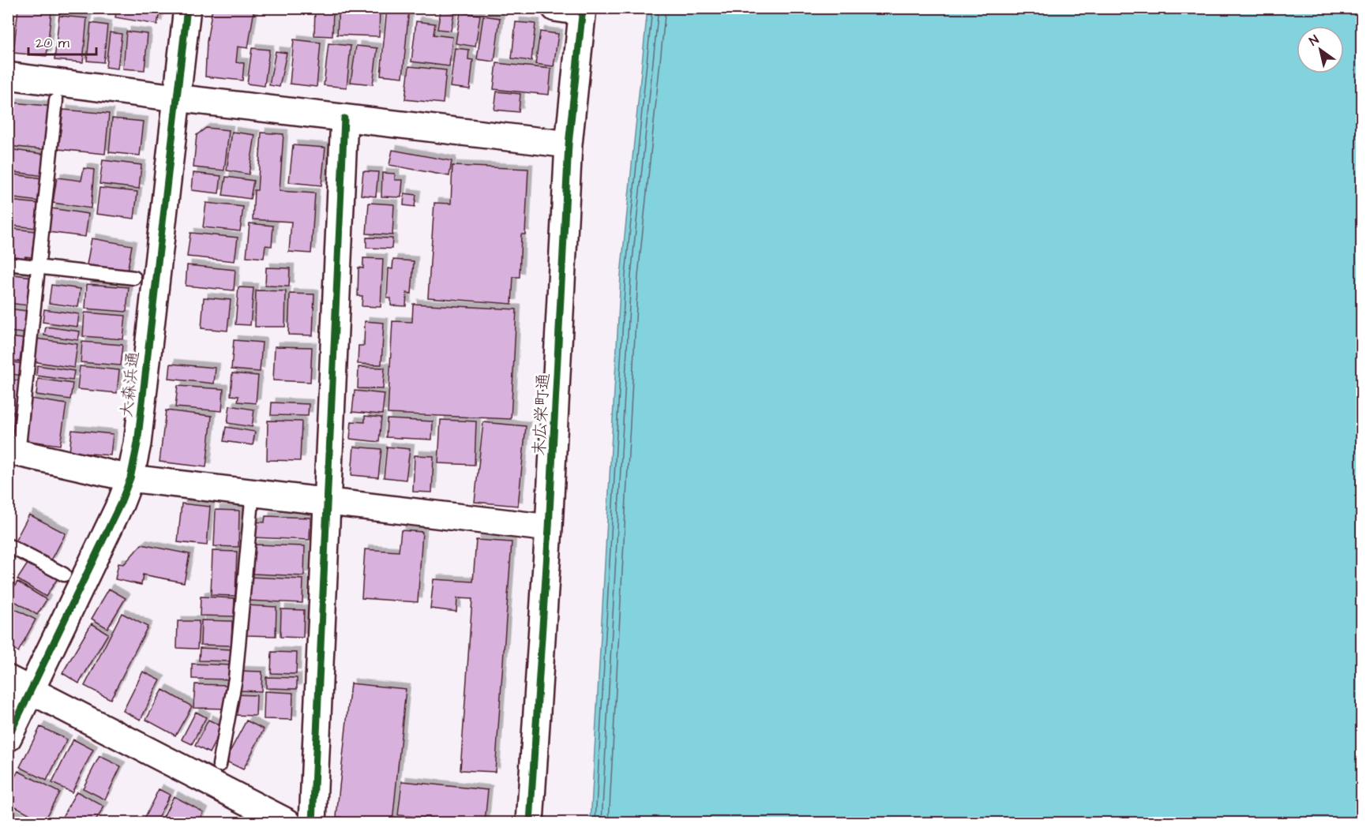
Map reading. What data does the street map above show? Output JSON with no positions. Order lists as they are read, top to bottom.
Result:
{
  "streets": {
    "street": ["大森浜通", "末広栄町通"]
  },
  "scale_bar": "20 m",
  "north": "top left"
}
